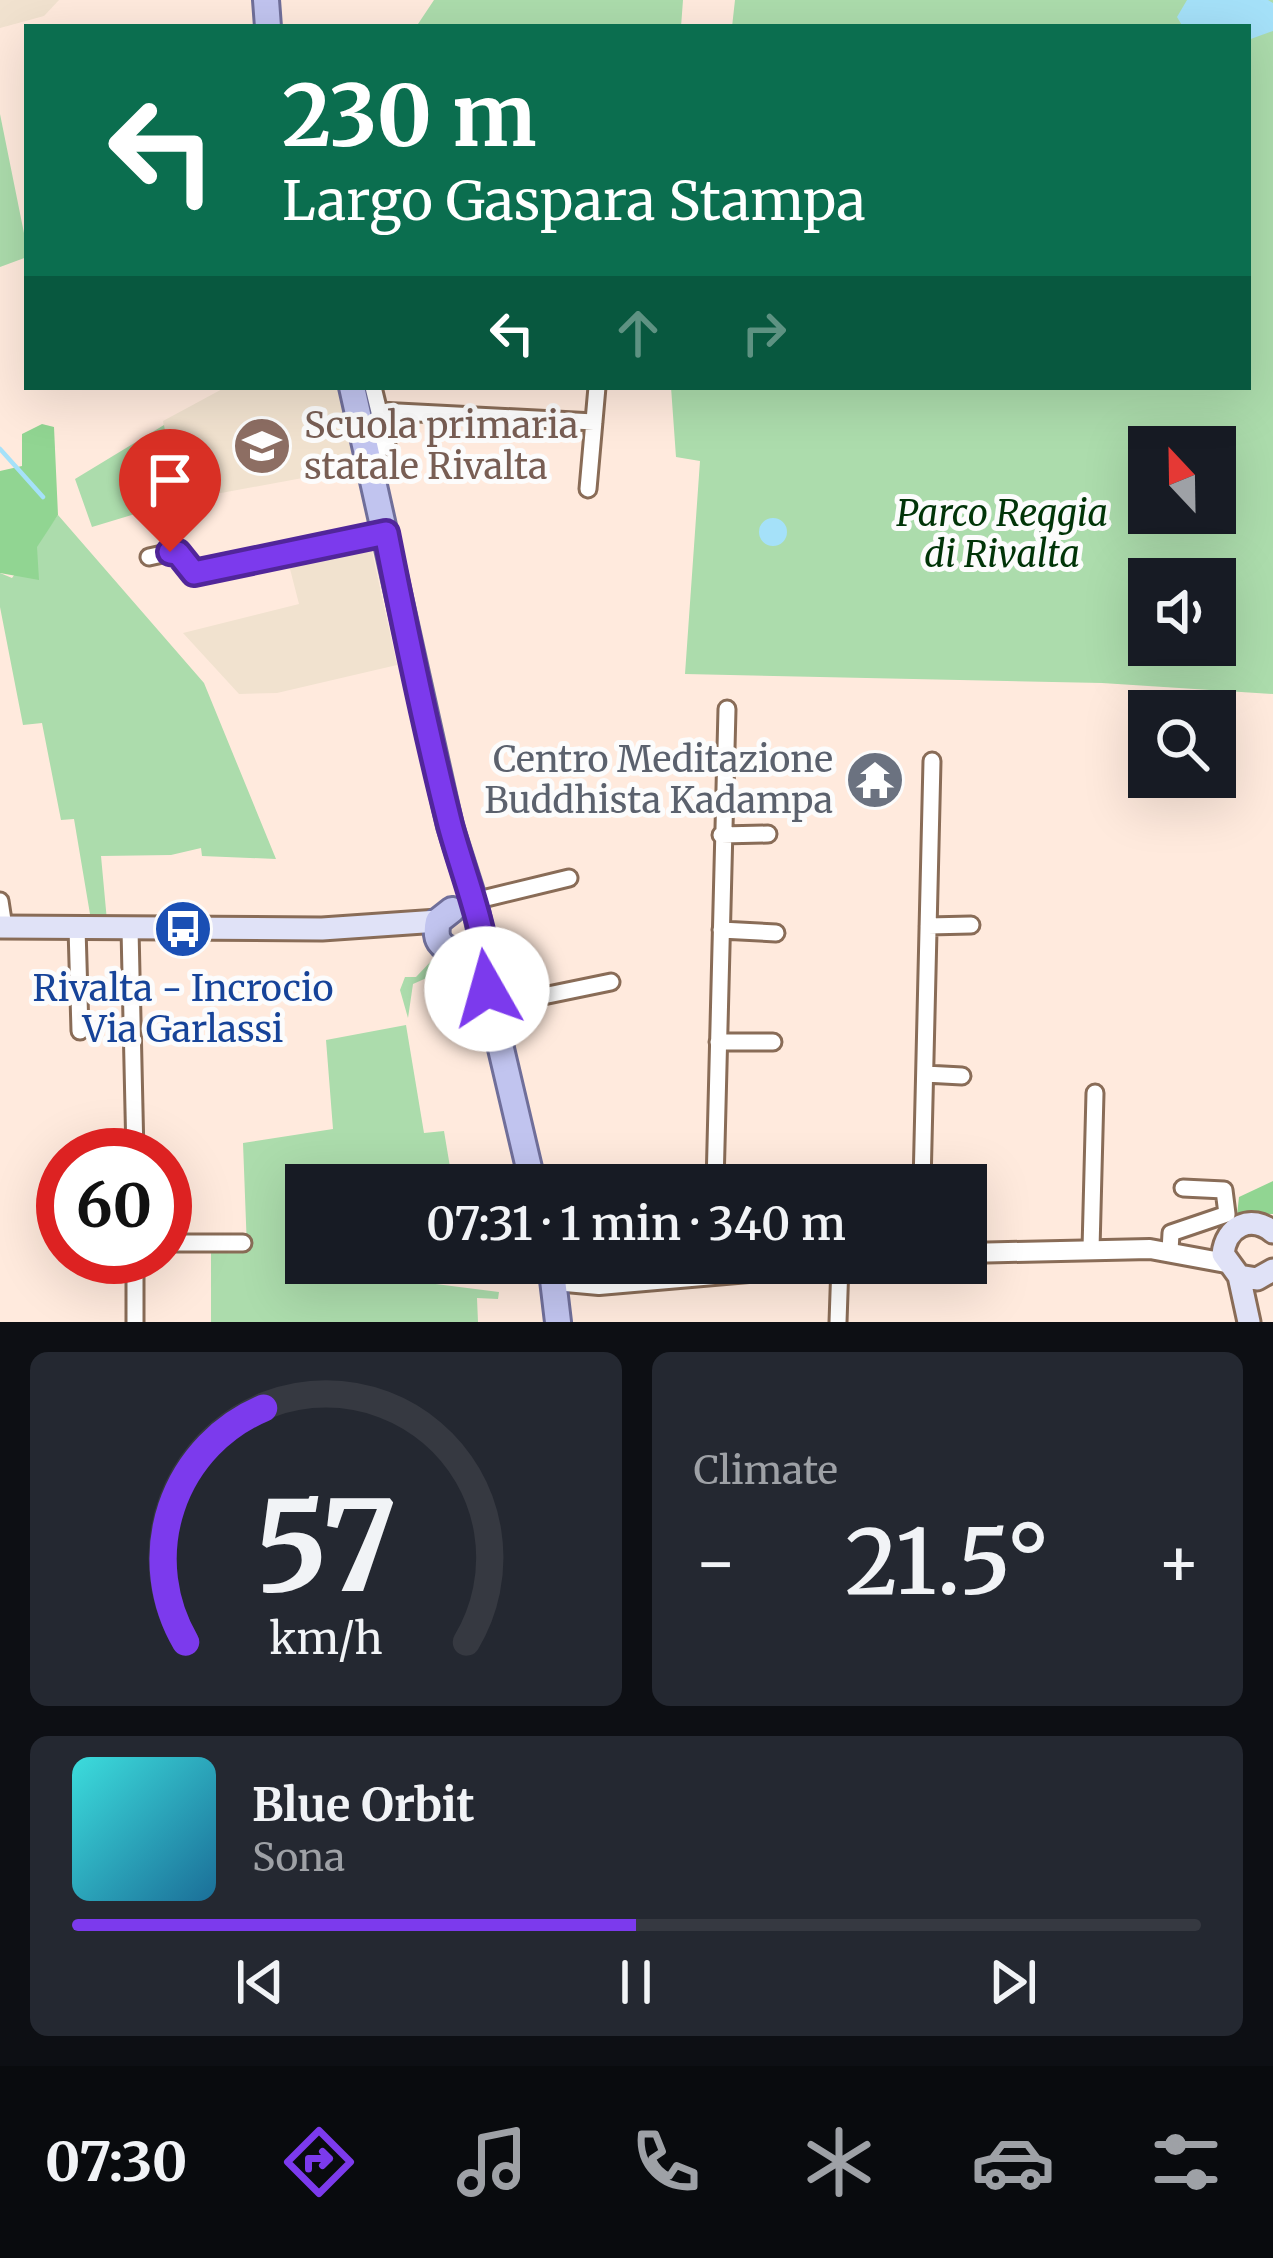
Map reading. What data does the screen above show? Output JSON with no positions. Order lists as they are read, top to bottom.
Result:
{
  "parks": ["Parco Reggia di Rivalta"],
  "places": {
    "school or university": ["Scuola primaria statale Rivalta"],
    "temple": ["Centro Meditazione Buddhista Kadampa"],
    "bus stop": ["Rivalta - Incrocio Via Garlassi"]
  },
  "north": "top",
  "page": {
    "turn": ["230 m", "Largo Gaspara Stampa"],
    "limit": "60",
    "trip": "07:31 · 1 min · 340 m",
    "tile": "Climate",
    "heat": ["−", "21.5°", "+"],
    "song": ["Blue Orbit", "Sona"],
    "tabs": "07:30",
    "gauge": ["57", "km/h"]
  }
}
